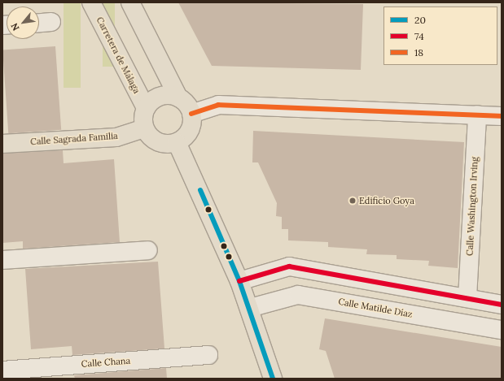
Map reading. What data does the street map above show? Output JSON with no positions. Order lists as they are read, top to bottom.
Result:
{
  "streets": {
    "main road": ["Carretera de Málaga", "Calle Sagrada Familia"],
    "street": ["Calle Washington Irving", "Calle Matilde Díaz", "Calle Chana"]
  },
  "crossings": [
    ["Carretera de Málaga", "Calle Sagrada Familia"]
  ],
  "places": ["Edificio Goya"],
  "lines": ["transit line 18", "transit line 20", "transit line 74"],
  "legend": ["20", "74", "18"],
  "north": "bottom left"
}
